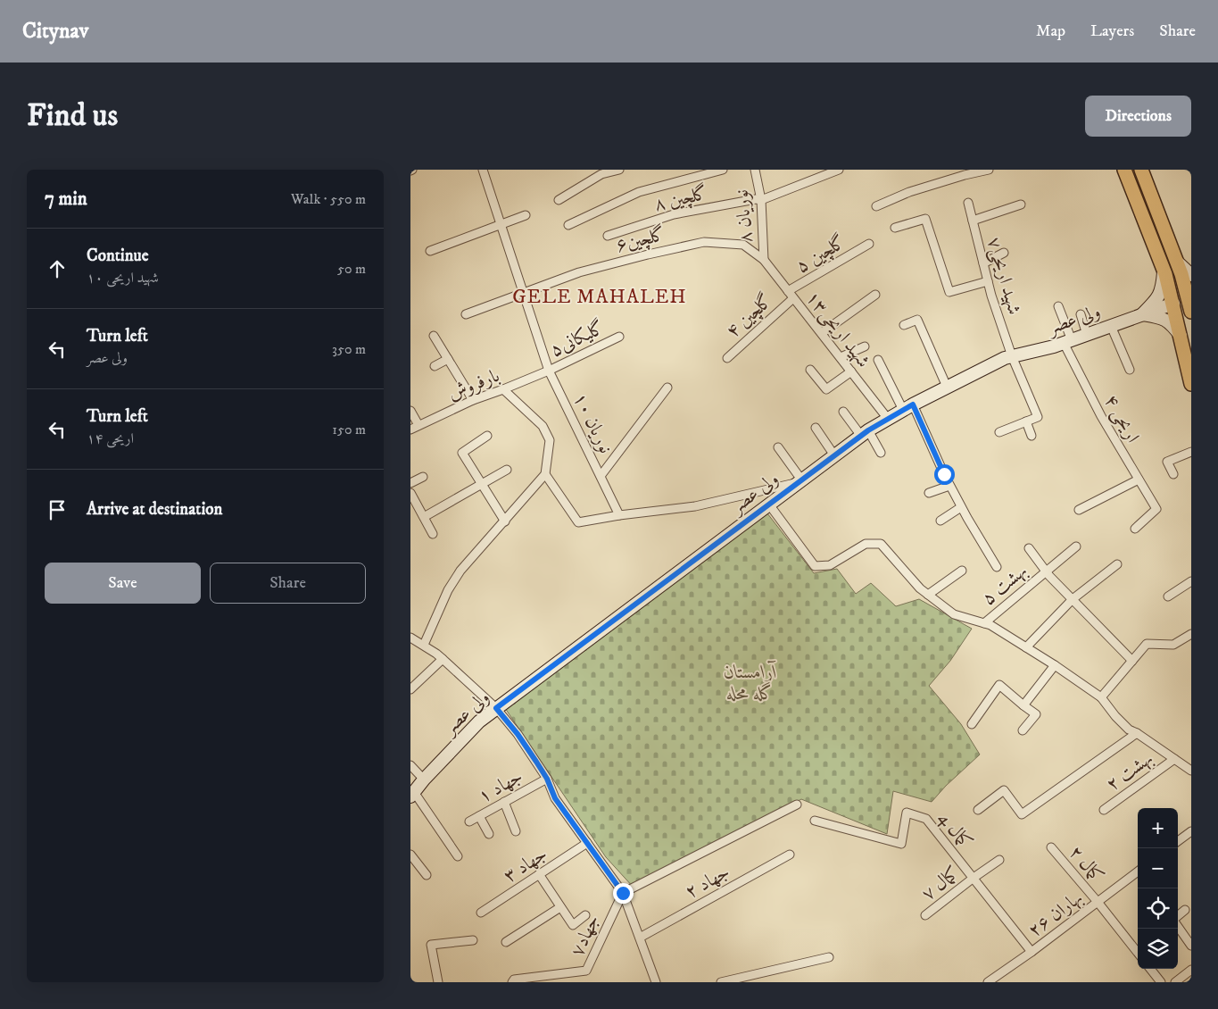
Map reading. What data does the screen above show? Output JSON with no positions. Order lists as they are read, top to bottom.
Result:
{
  "streets": {
    "main road": ["ولی عصر"],
    "street": [
      "گلچین ۸",
      "نوریان ۸",
      "گلچین۶",
      "گلچین ۵",
      "شهید اریحی۷",
      "گلچین ۴",
      "شهید اریحی۱۳",
      "گلیکانی۵",
      "بارفروش",
      "اریحی ۴",
      "نوریان ۱۰",
      "بهشت ۵",
      "بهشت ۲",
      "جهاد ۱",
      "کمال 4",
      "کمال ۲",
      "جهاد ۳",
      "جهاد ۲",
      "کمال ۷",
      "بهاران ۲۶",
      "جهاد۷"
    ]
  },
  "crossings": [
    ["گلچین ۸", "نوریان ۸"],
    ["نوریان ۸", "گلچین۶"],
    ["نوریان ۸", "شهید اریحی۱۳"],
    ["گلچین۶", "شهید اریحی۱۳"],
    ["گلچین۶", "نوریان ۱۰"],
    ["گلچین ۵", "گلچین ۴"],
    ["گلچین ۵", "شهید اریحی۱۳"],
    ["شهید اریحی۷", "ولی عصر"],
    ["گلچین ۴", "شهید اریحی۱۳"],
    ["ولی عصر", "شهید اریحی۱۳"],
    ["ولی عصر", "اریحی ۴"],
    ["گلیکانی۵", "بارفروش"],
    ["گلیکانی۵", "نوریان ۱۰"],
    ["بارفروش", "نوریان ۱۰"],
    ["کمال 4", "کمال ۷"],
    ["کمال 4", "بهاران ۲۶"],
    ["کمال ۲", "بهاران ۲۶"]
  ],
  "districts": ["GELE MAHALEH"],
  "parks": ["آرامستان گله محله"],
  "page": {
    "header": "Citynav",
    "nav": ["Map", "Layers", "Share"],
    "buttons": [
      "Directions",
      ["Save", "Share"]
    ],
    "title": "Find us",
    "heading": ["7 min", "Walk · 550 m"],
    "list": [
      ["Continue", "شهید اریحی ۱۰", "50 m"],
      ["Turn left", "ولی عصر", "350 m"],
      ["Turn left", "اریحی ۱۴", "150 m"],
      "Arrive at destination"
    ],
    "map_buttons": ["+", "−"]
  }
}
